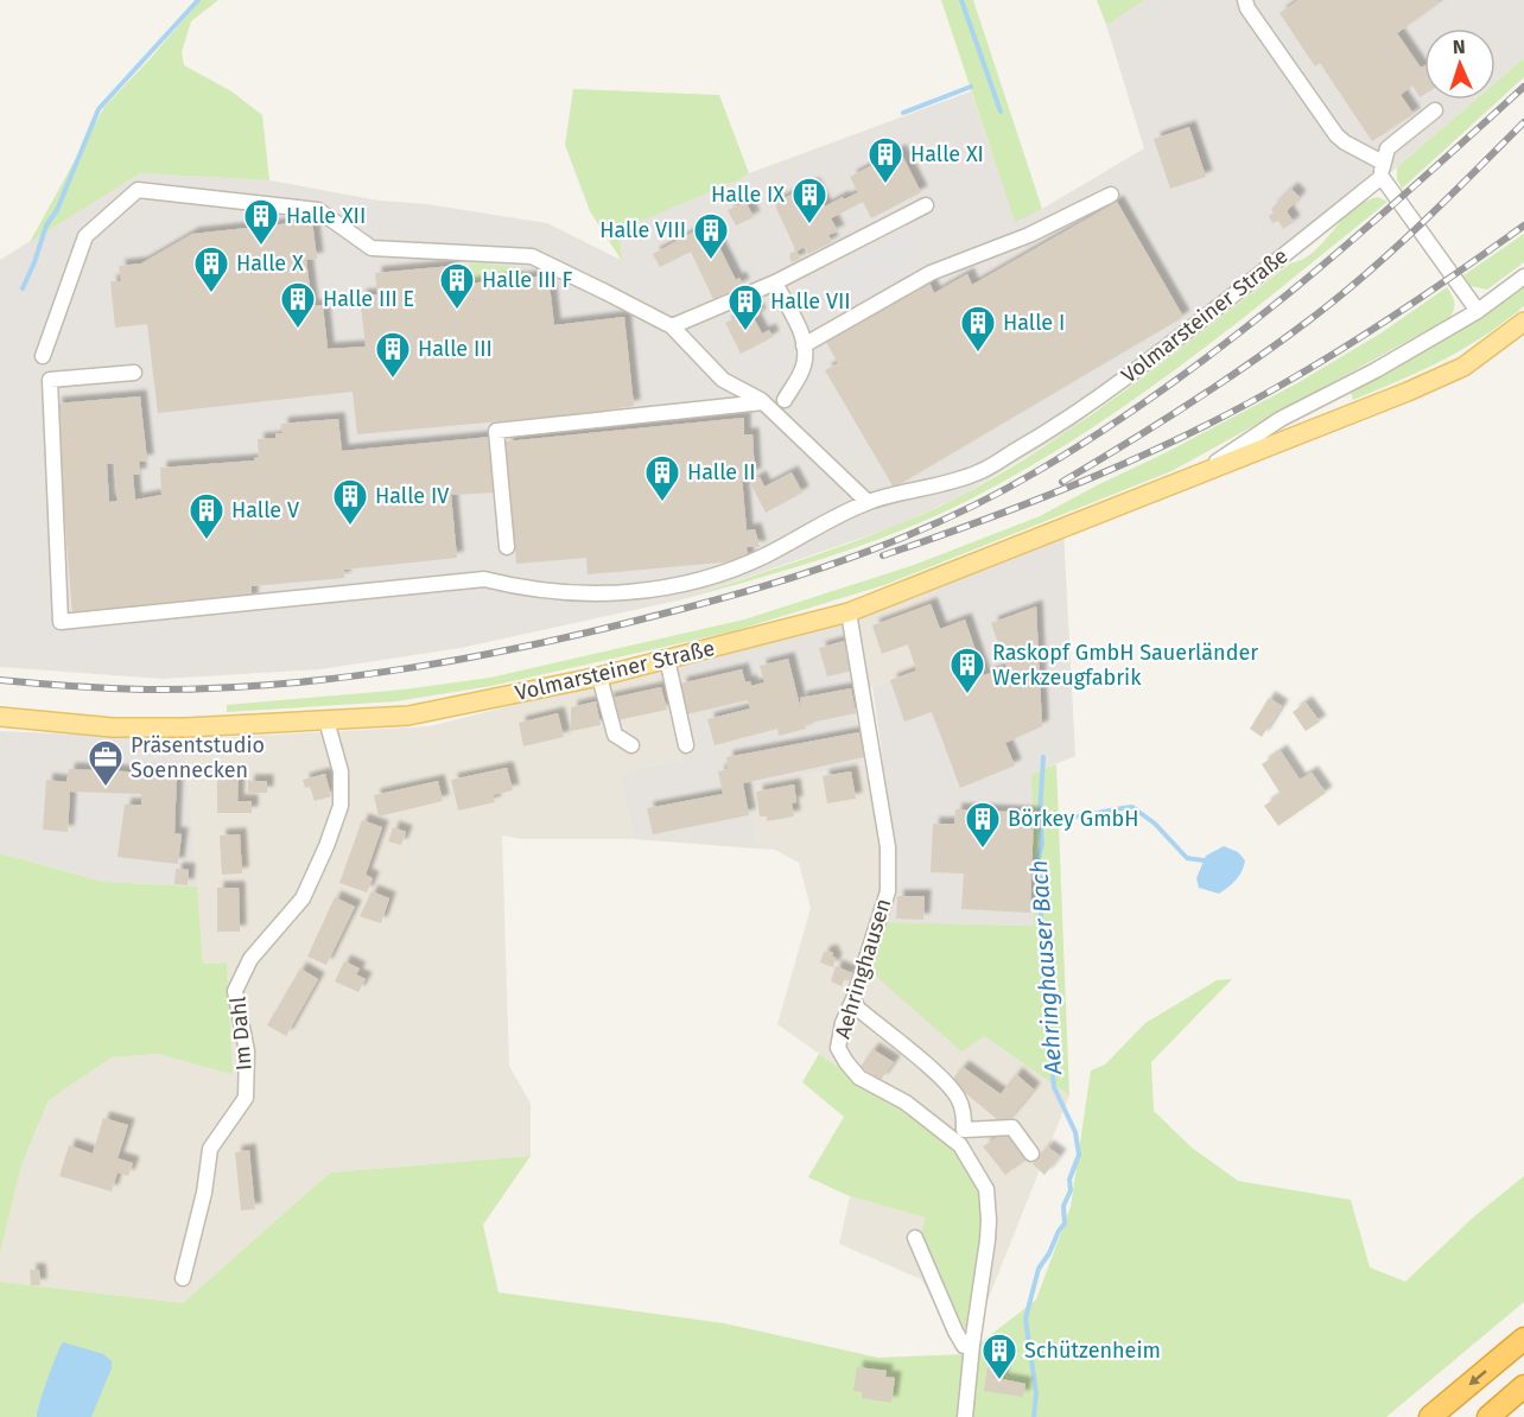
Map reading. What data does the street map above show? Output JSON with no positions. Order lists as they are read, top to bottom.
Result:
{
  "streets": {
    "main road": ["Volmarsteiner Straße"],
    "street": ["Aehringhausen", "Im Dahl"]
  },
  "crossings": [
    ["Volmarsteiner Straße", "Aehringhausen"],
    ["Volmarsteiner Straße", "Im Dahl"]
  ],
  "water": ["Aehringhauser Bach"],
  "places": {
    "building": [
      "Halle XI",
      "Halle IX",
      "Halle XII",
      "Halle VIII",
      "Halle X",
      "Halle III F",
      "Halle III E",
      "Halle VII",
      "Halle I",
      "Halle III",
      "Halle II",
      "Halle IV",
      "Halle V",
      "Raskopf GmbH Sauerländer Werkzeugfabrik",
      "Börkey GmbH",
      "Schützenheim"
    ],
    "office": ["Präsentstudio Soennecken"]
  },
  "north": "top"
}
